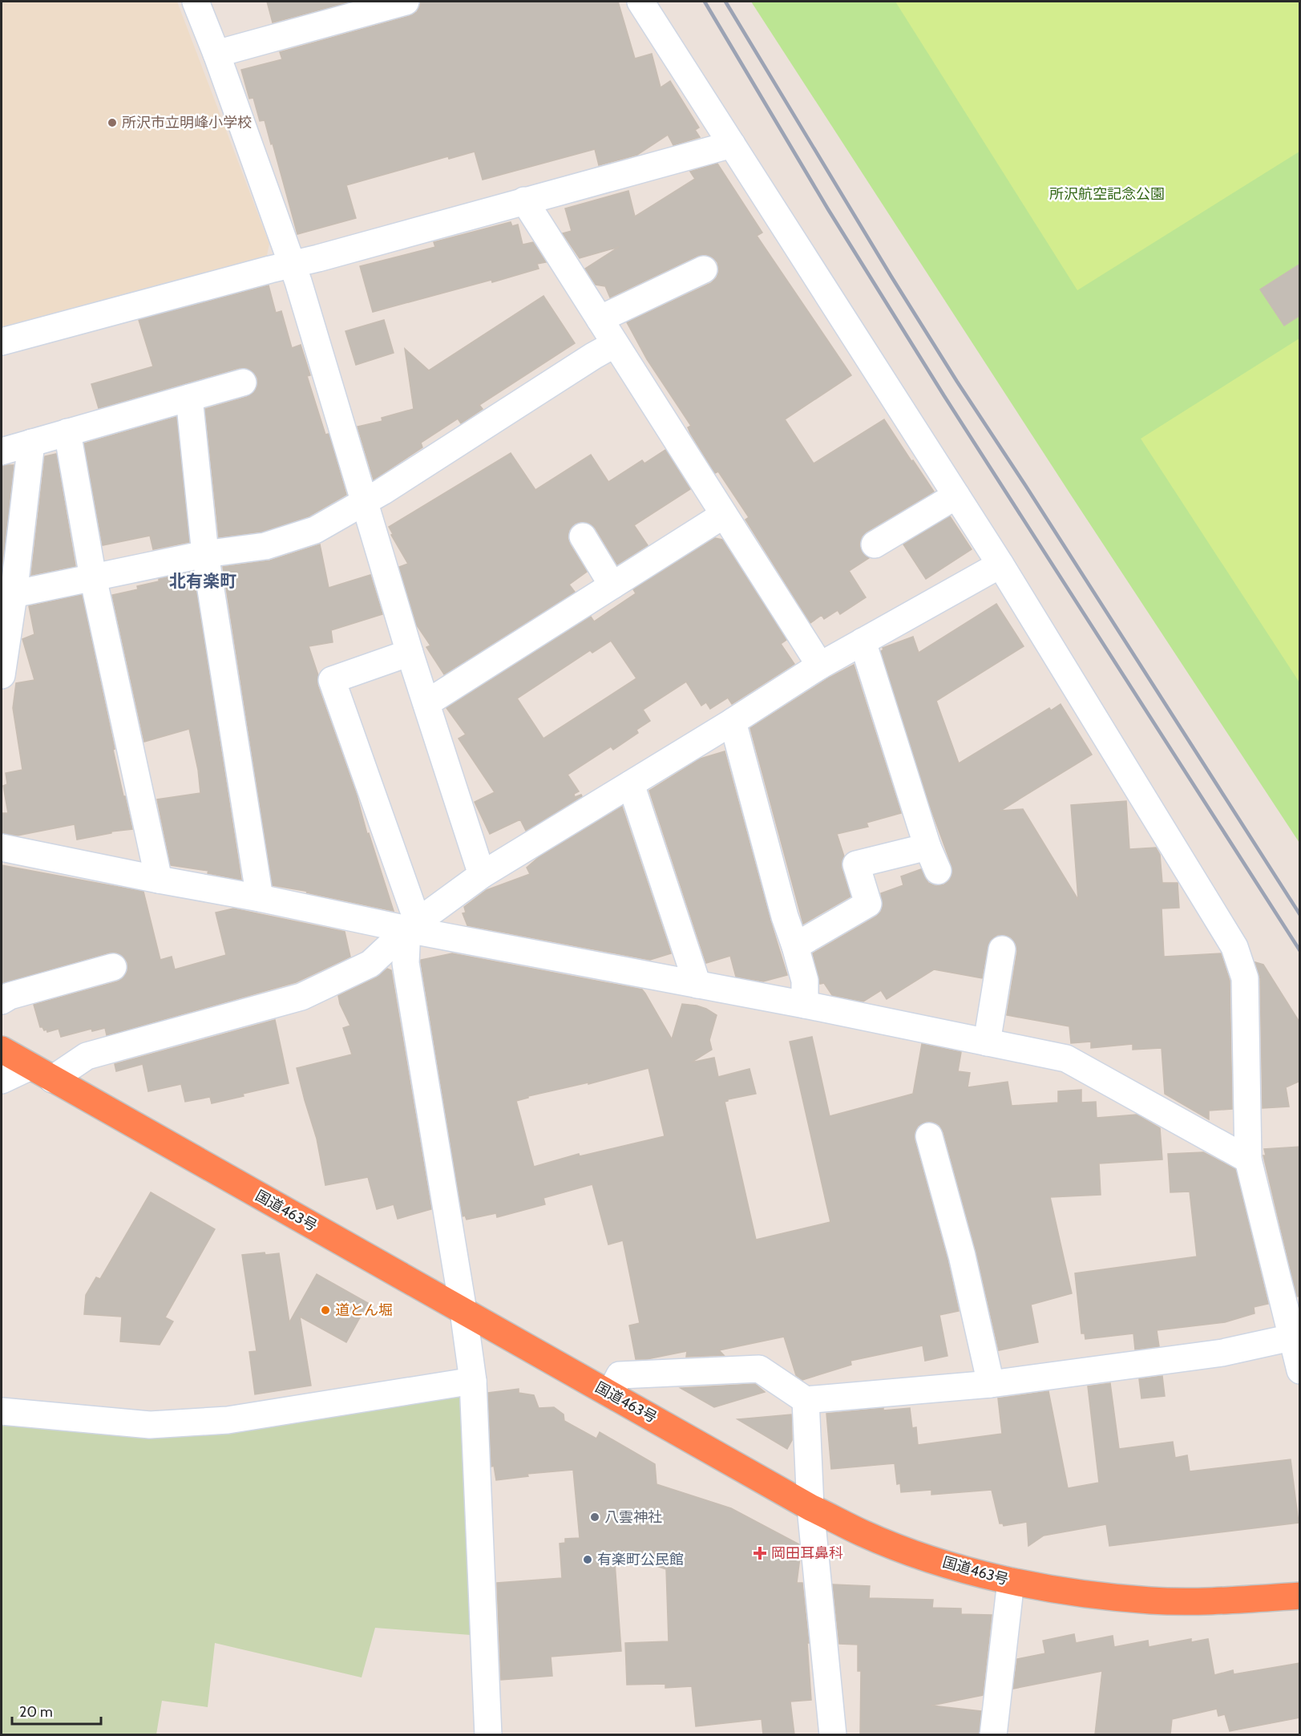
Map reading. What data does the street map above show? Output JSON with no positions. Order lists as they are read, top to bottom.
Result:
{
  "streets": {
    "highway": ["国道463号"]
  },
  "districts": ["北有楽町"],
  "parks": ["所沢航空記念公園"],
  "places": {
    "other": [
      "所沢市立明峰小学校",
      "道とん堀",
      "八雲神社",
      "有楽町公民館"
    ],
    "health": ["岡田耳鼻科"]
  },
  "scale_bar": "20 m"
}
